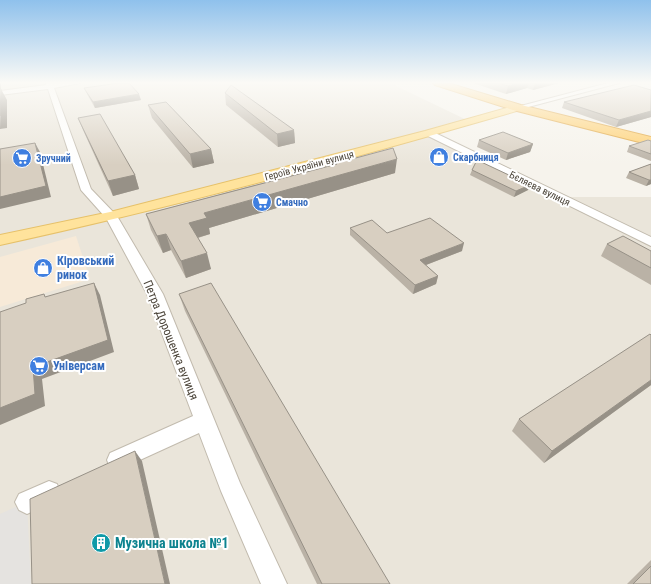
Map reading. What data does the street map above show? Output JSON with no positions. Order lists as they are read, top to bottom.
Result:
{
  "streets": {
    "main road": ["Героїв України вулиця"],
    "street": ["Бєляєва вулиця", "Петра Дорошенка вулиця"]
  },
  "crossings": [
    ["Героїв України вулиця", "Бєляєва вулиця"],
    ["Героїв України вулиця", "Петра Дорошенка вулиця"]
  ],
  "places": {
    "shop": ["Скарбниця", "Кіровський ринок"],
    "supermarket": ["Зручний", "Смачно", "Універсам"],
    "building": ["Музична школа №1"]
  }
}
